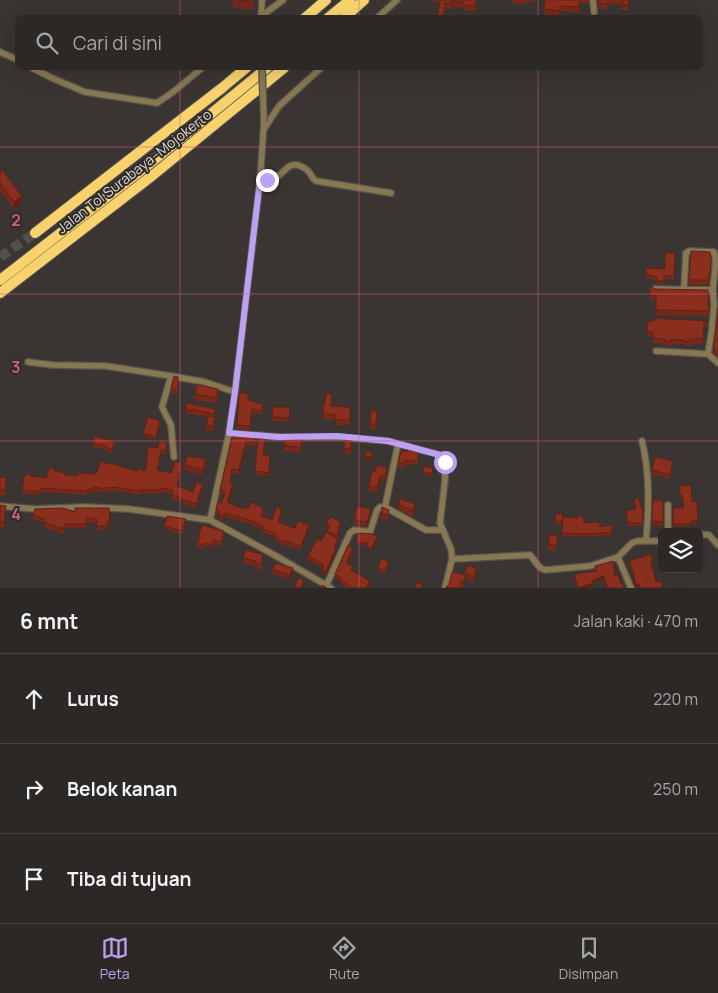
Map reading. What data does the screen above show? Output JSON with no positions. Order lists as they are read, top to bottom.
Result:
{
  "streets": {
    "highway": ["Jalan Tol Surabaya–Mojokerto"]
  },
  "page": {
    "search": "Cari di sini",
    "heading": ["6 mnt", "Jalan kaki · 470 m"],
    "list": [
      ["Lurus", "220 m"],
      ["Belok kanan", "250 m"],
      "Tiba di tujuan"
    ],
    "nav": ["Peta", "Rute", "Disimpan"]
  },
  "grid": {
    "rows": ["2", "3", "4"]
  }
}
